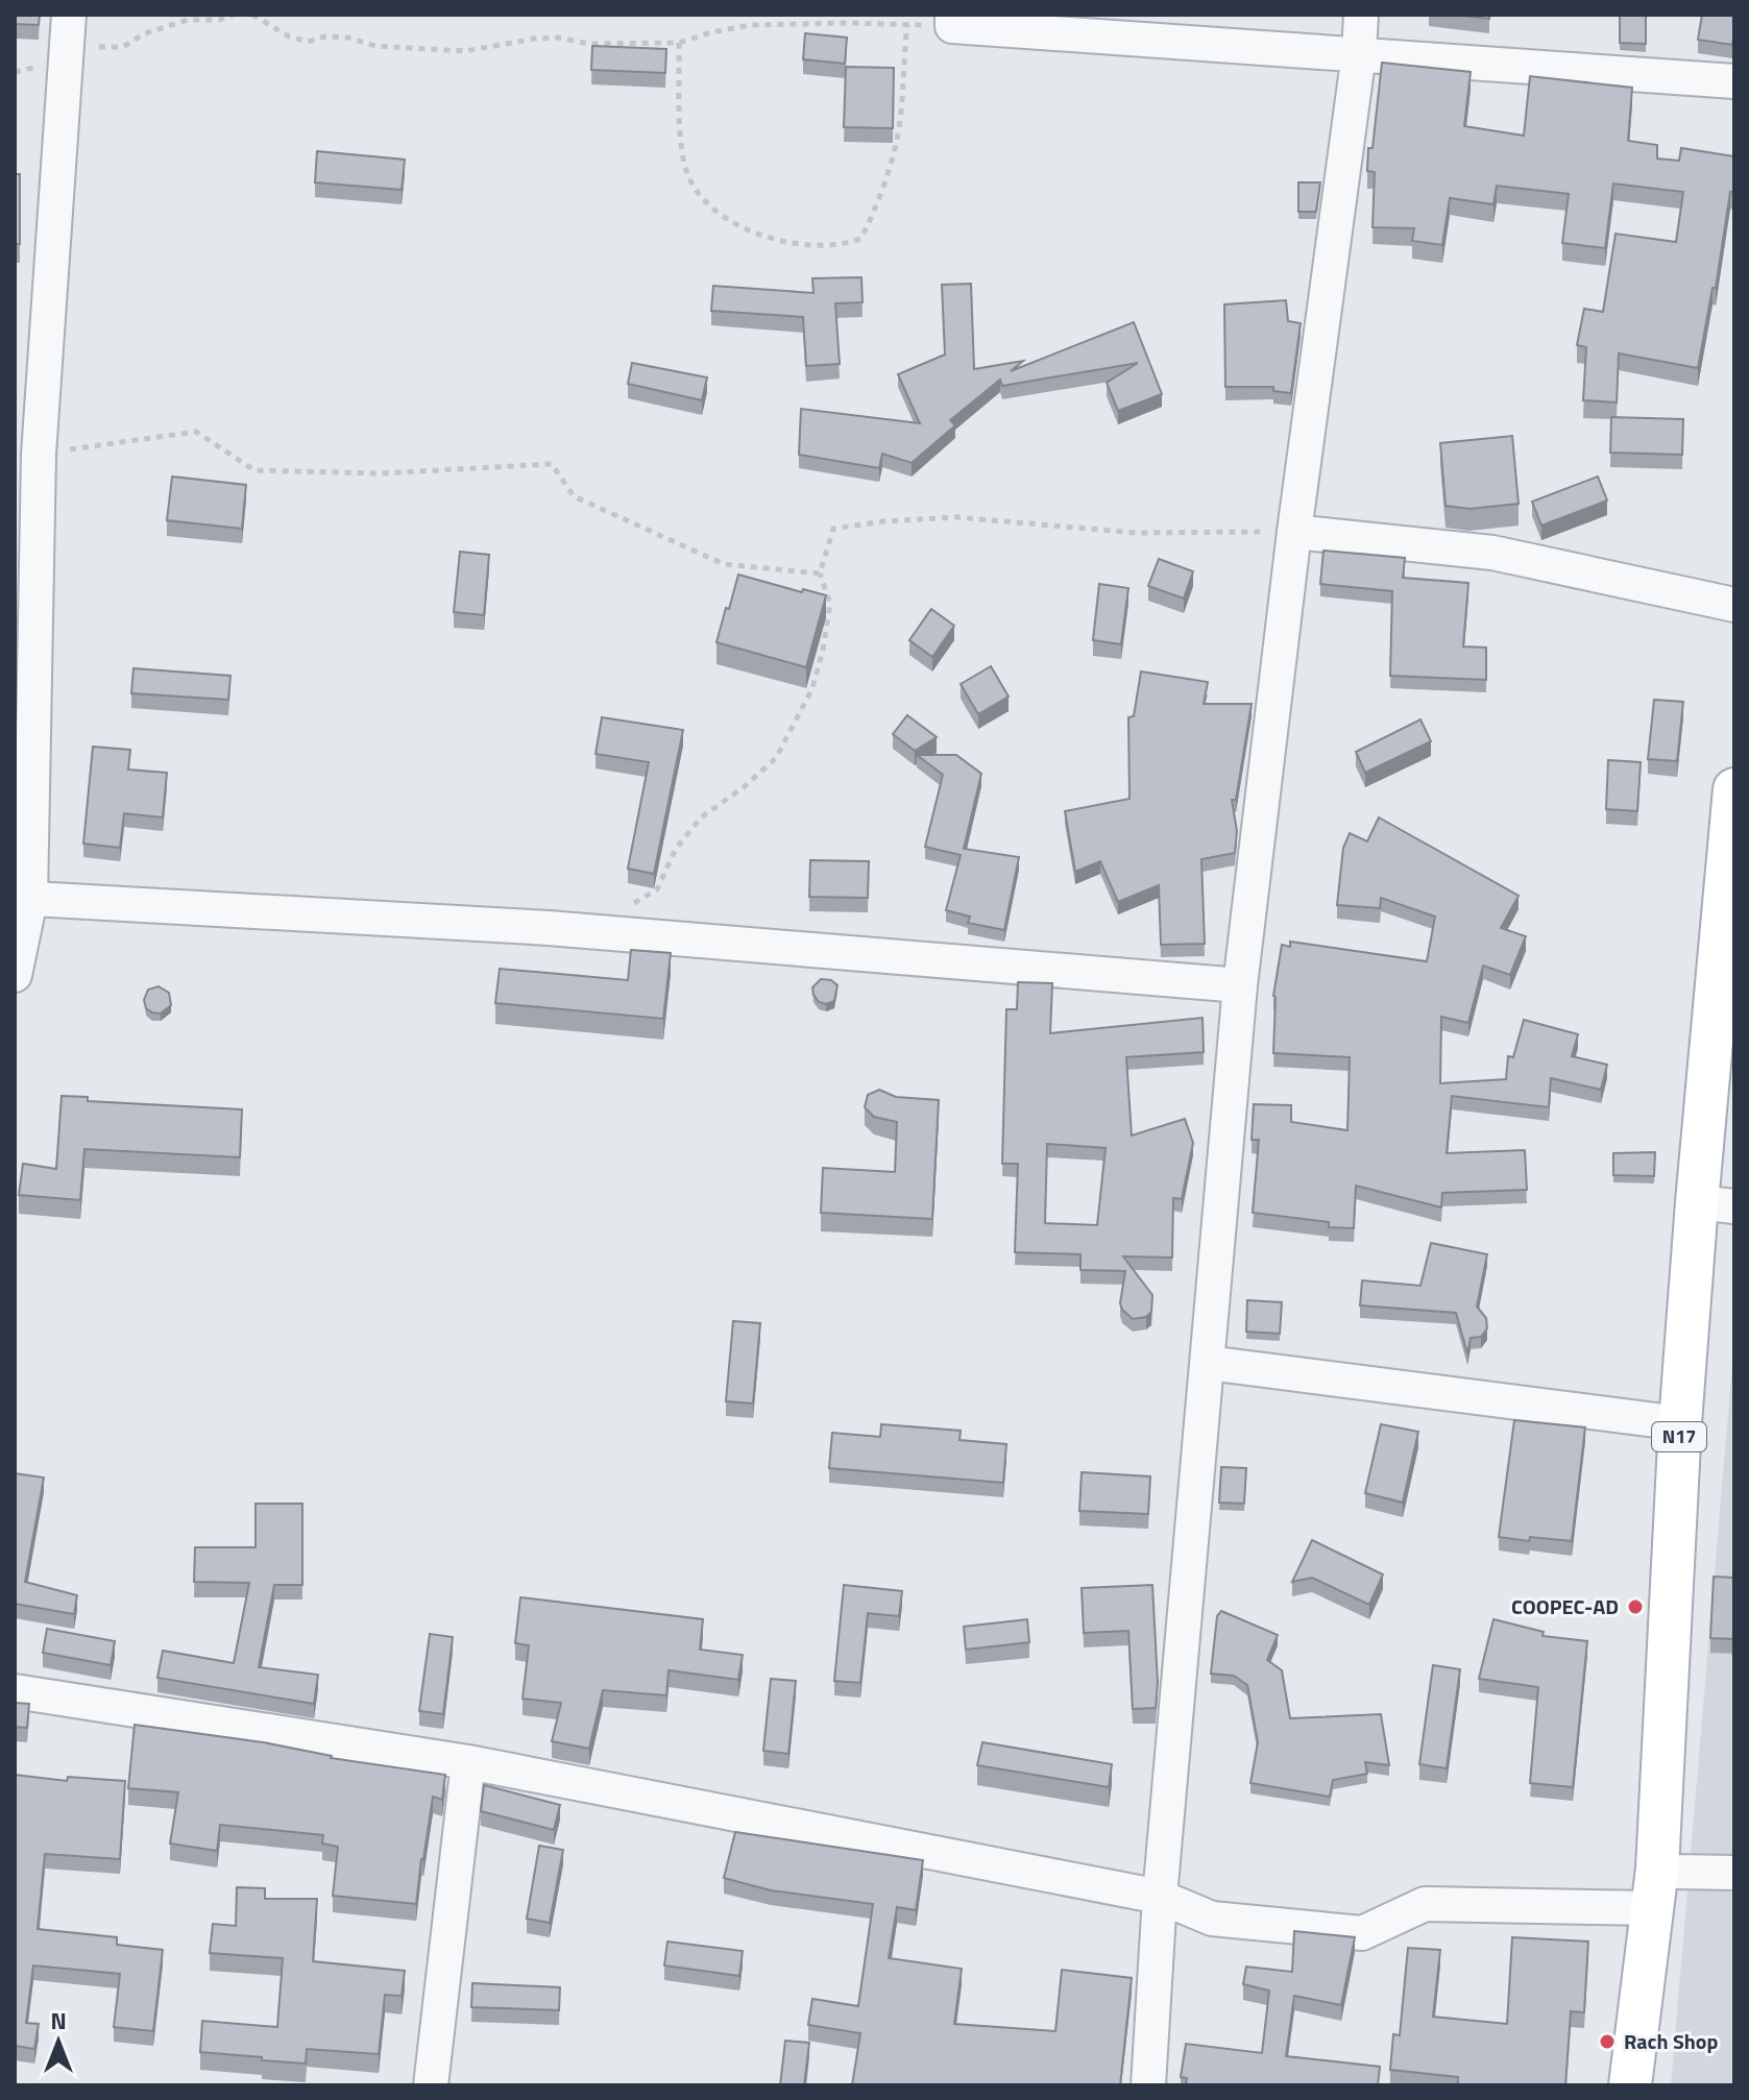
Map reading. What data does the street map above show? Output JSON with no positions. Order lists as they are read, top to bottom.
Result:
{
  "streets": {
    "main road": ["N17"]
  },
  "places": ["COOPEC-AD", "Rach Shop"],
  "north": "top"
}
